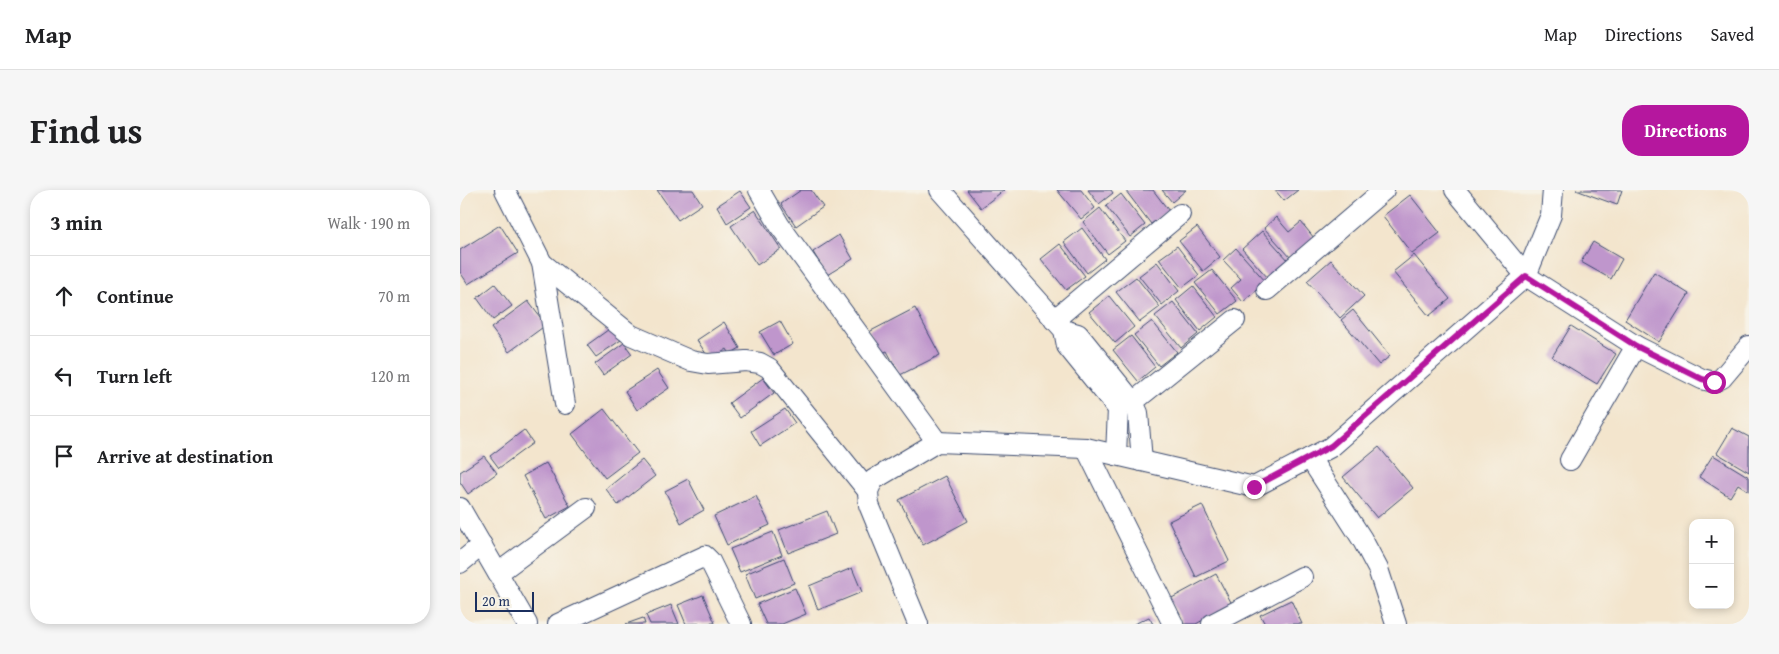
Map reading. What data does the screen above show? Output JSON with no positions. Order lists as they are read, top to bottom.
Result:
{
  "scale_bar": "20 m",
  "page": {
    "header": "Map",
    "nav": ["Map", "Directions", "Saved"],
    "title": "Find us",
    "buttons": "Directions",
    "heading": ["3 min", "Walk · 190 m"],
    "list": [
      ["Continue", "70 m"],
      ["Turn left", "120 m"],
      "Arrive at destination"
    ],
    "map_buttons": ["+", "−"],
    "scale": "20 m"
  }
}
